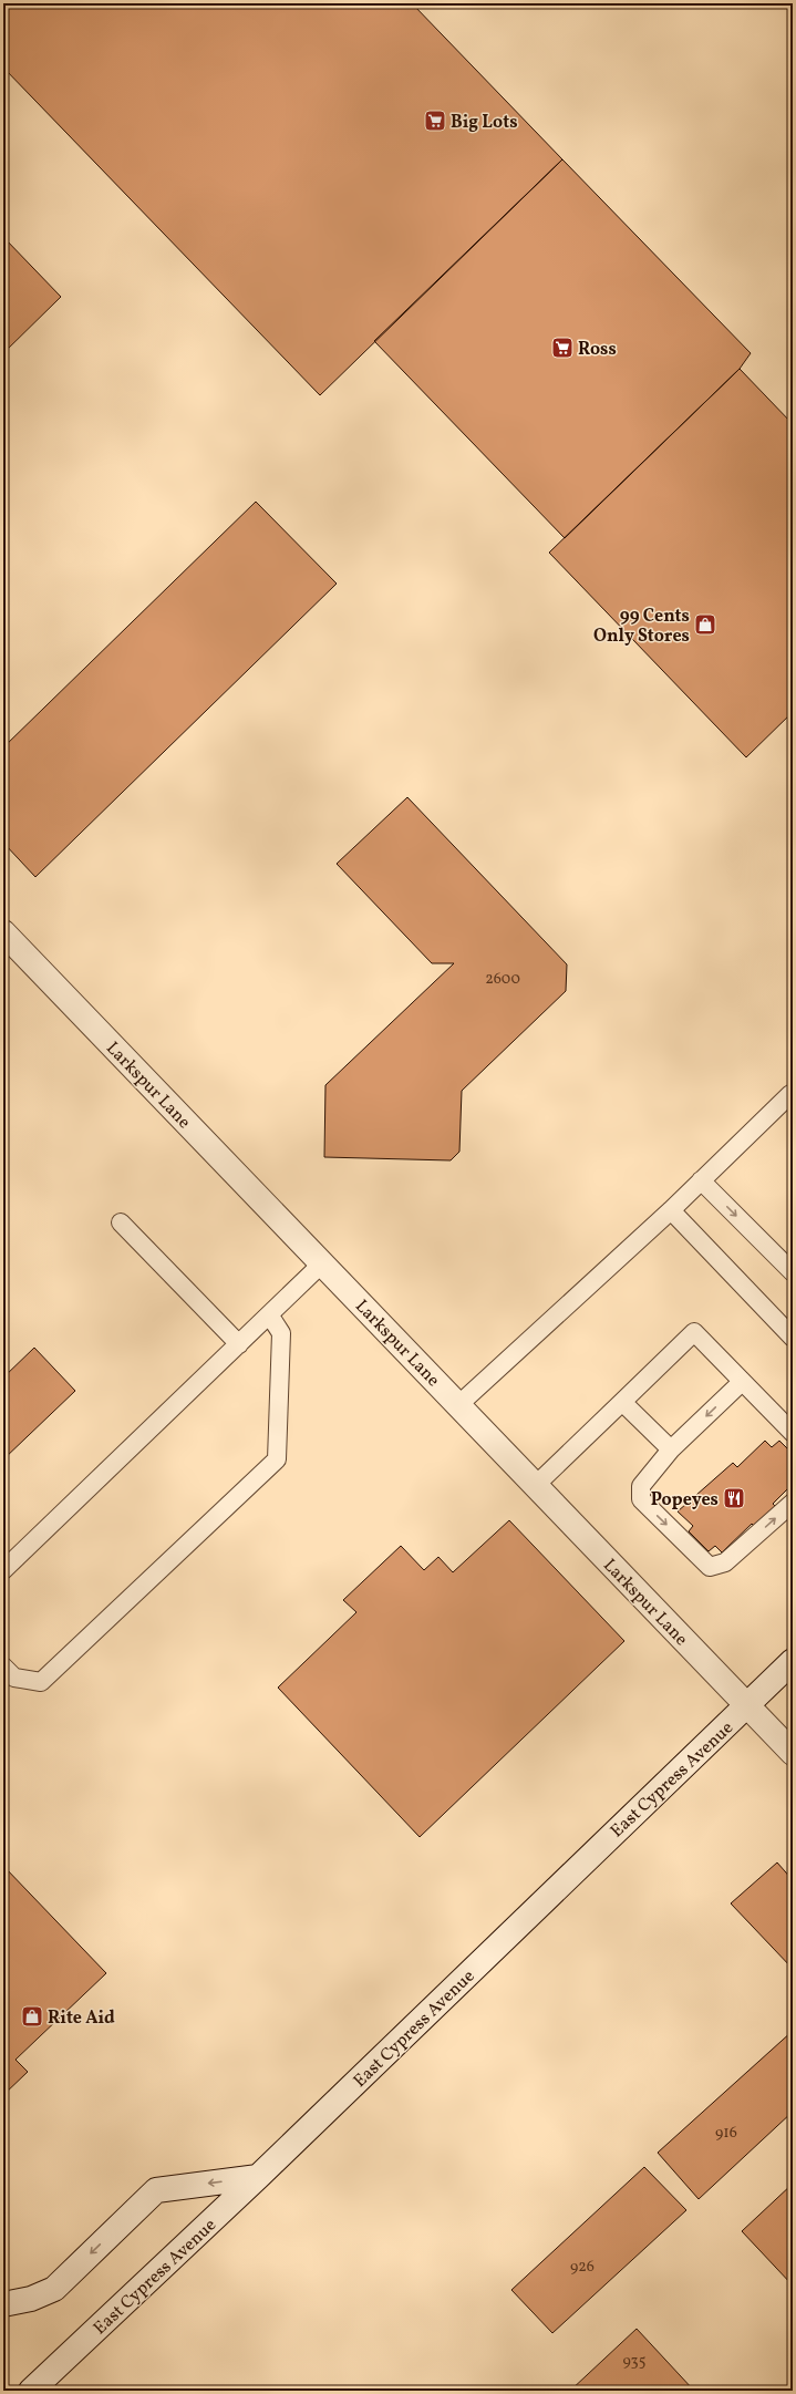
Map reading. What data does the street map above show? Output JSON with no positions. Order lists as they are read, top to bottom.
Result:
{
  "streets": {
    "main road": ["Larkspur Lane", "East Cypress Avenue"]
  },
  "crossings": [
    ["Larkspur Lane", "East Cypress Avenue"]
  ],
  "places": {
    "supermarket": ["Big Lots", "Ross"],
    "shop": ["99 Cents Only Stores", "Rite Aid"],
    "restaurant": ["Popeyes"]
  },
  "house_numbers": [
    "2600",
    "916",
    "926",
    "935"
  ]
}
